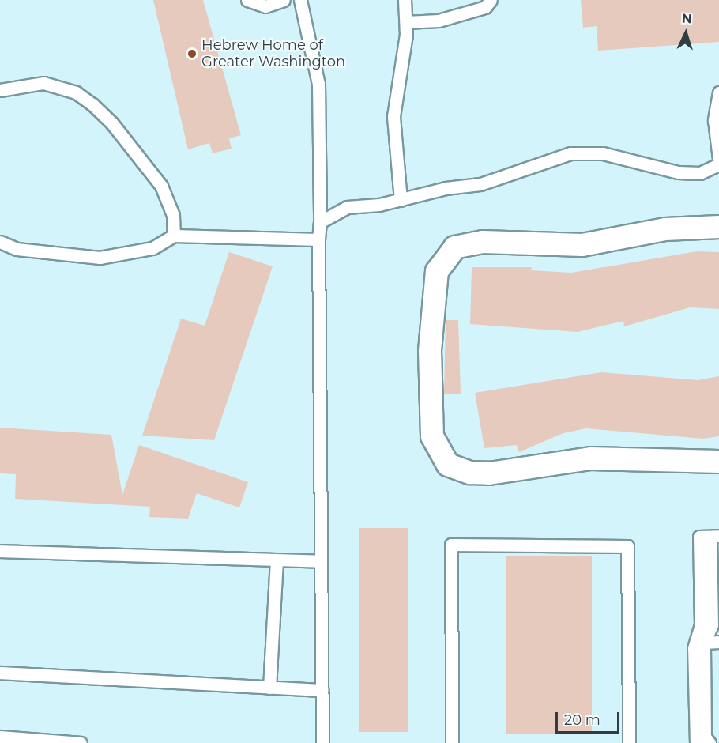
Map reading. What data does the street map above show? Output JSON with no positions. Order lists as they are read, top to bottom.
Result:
{
  "places": ["Hebrew Home of Greater Washington"],
  "scale_bar": "20 m",
  "north": "top"
}
